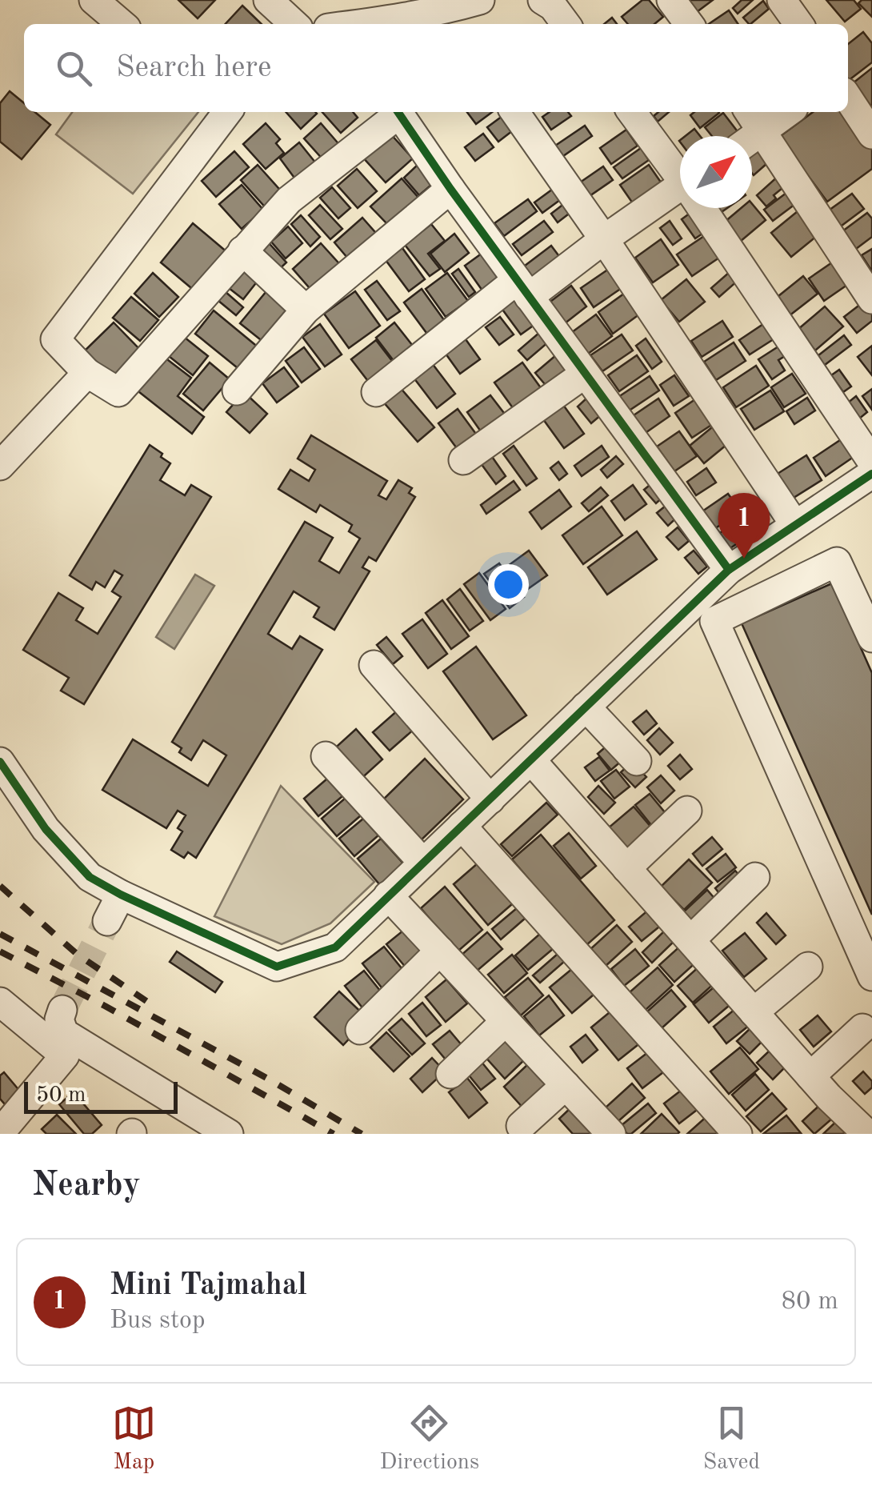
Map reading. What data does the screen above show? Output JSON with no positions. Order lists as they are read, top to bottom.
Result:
{
  "scale_bar": "50 m",
  "north": "top right",
  "page": {
    "search": "Search here",
    "pins": "1",
    "scale": "50 m",
    "heading": "Nearby",
    "list": [
      {
        "mark": "1",
        "name": "Mini Tajmahal",
        "note": "Bus stop",
        "value": "80 m"
      }
    ],
    "nav": ["Map", "Directions", "Saved"]
  }
}
